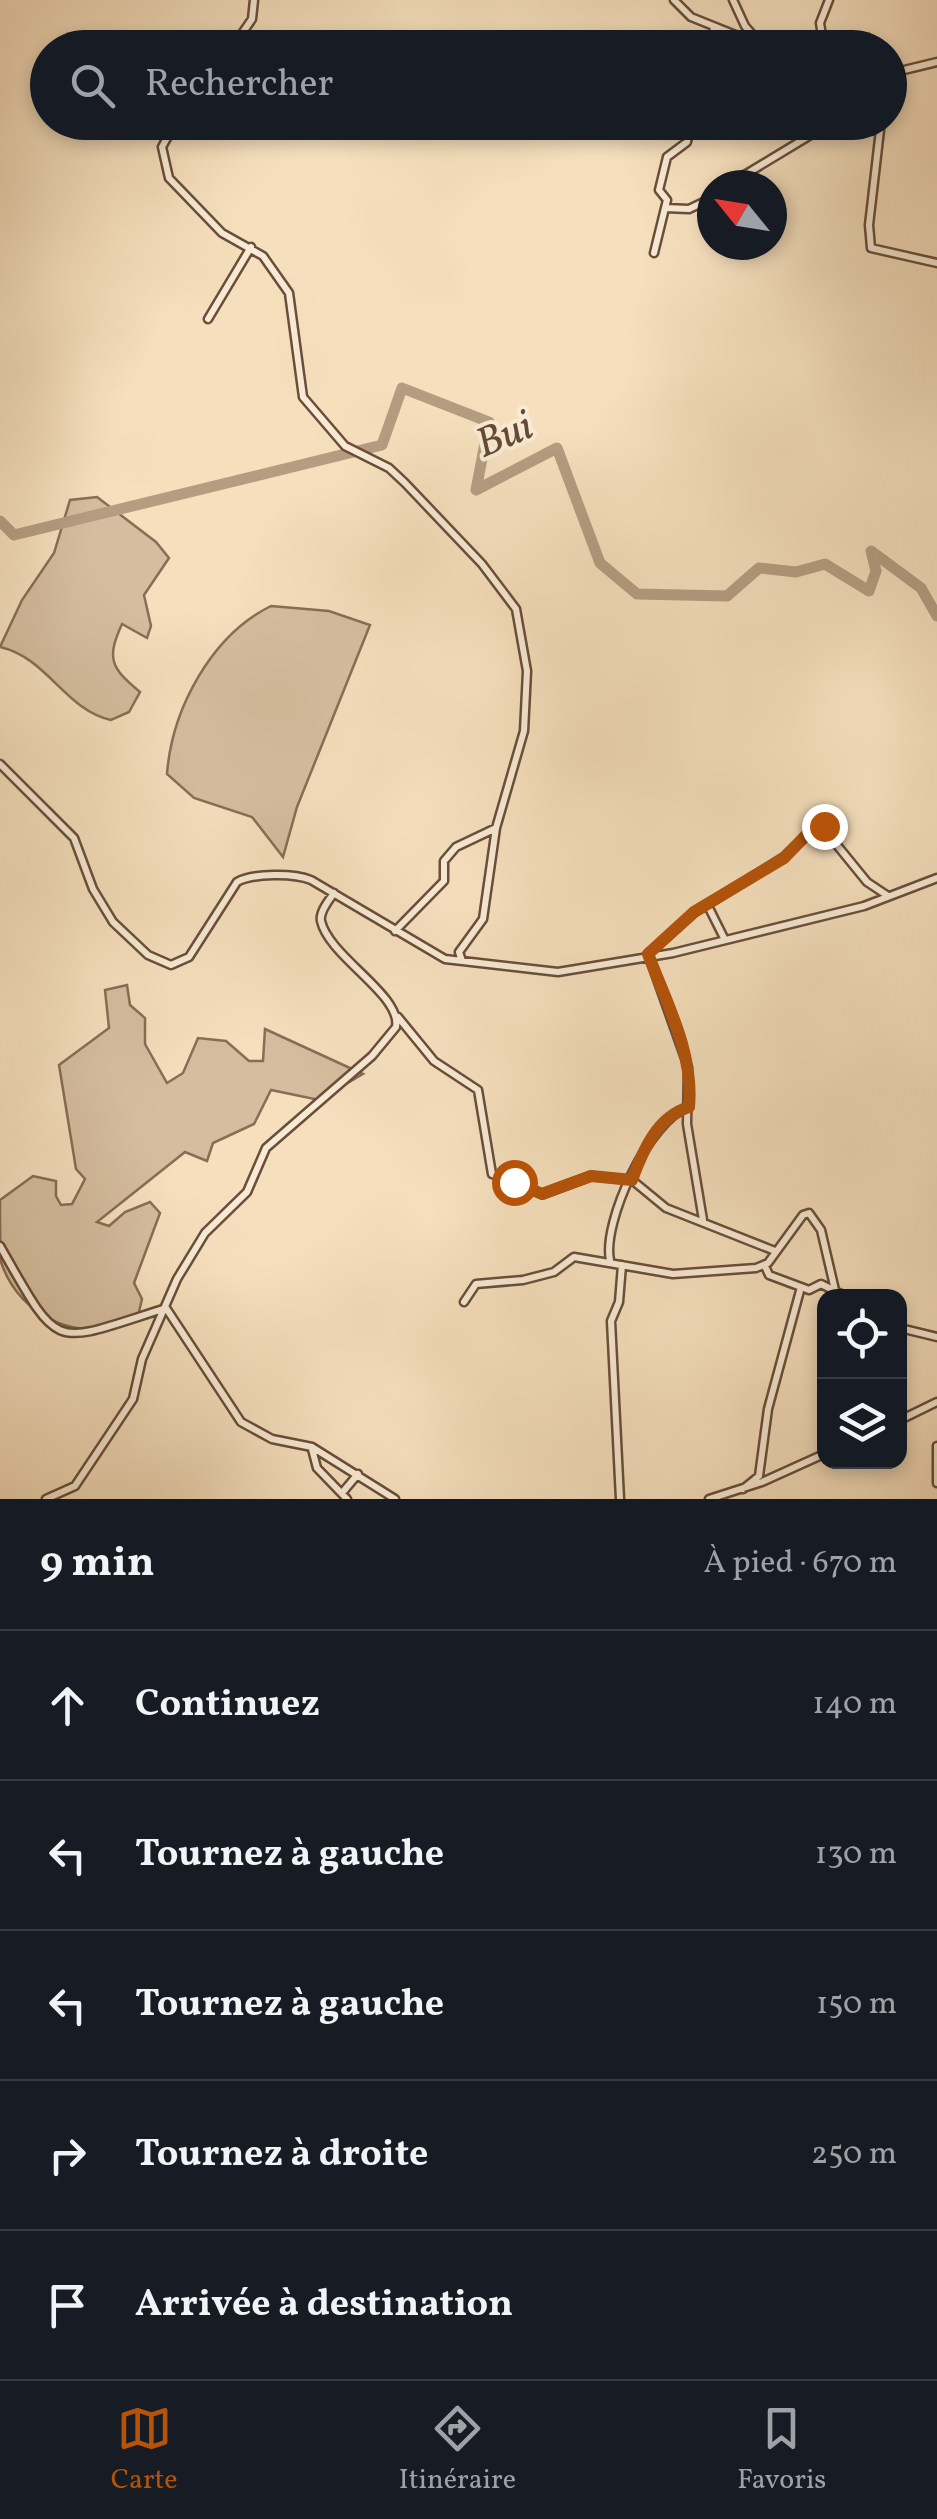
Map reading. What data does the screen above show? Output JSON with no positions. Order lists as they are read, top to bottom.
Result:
{
  "water": ["Bui"],
  "north": "top left",
  "page": {
    "search": "Rechercher",
    "heading": ["9 min", "À pied · 670 m"],
    "list": [
      ["Continuez", "140 m"],
      ["Tournez à gauche", "130 m"],
      ["Tournez à gauche", "150 m"],
      ["Tournez à droite", "250 m"],
      "Arrivée à destination"
    ],
    "nav": ["Carte", "Itinéraire", "Favoris"]
  }
}
